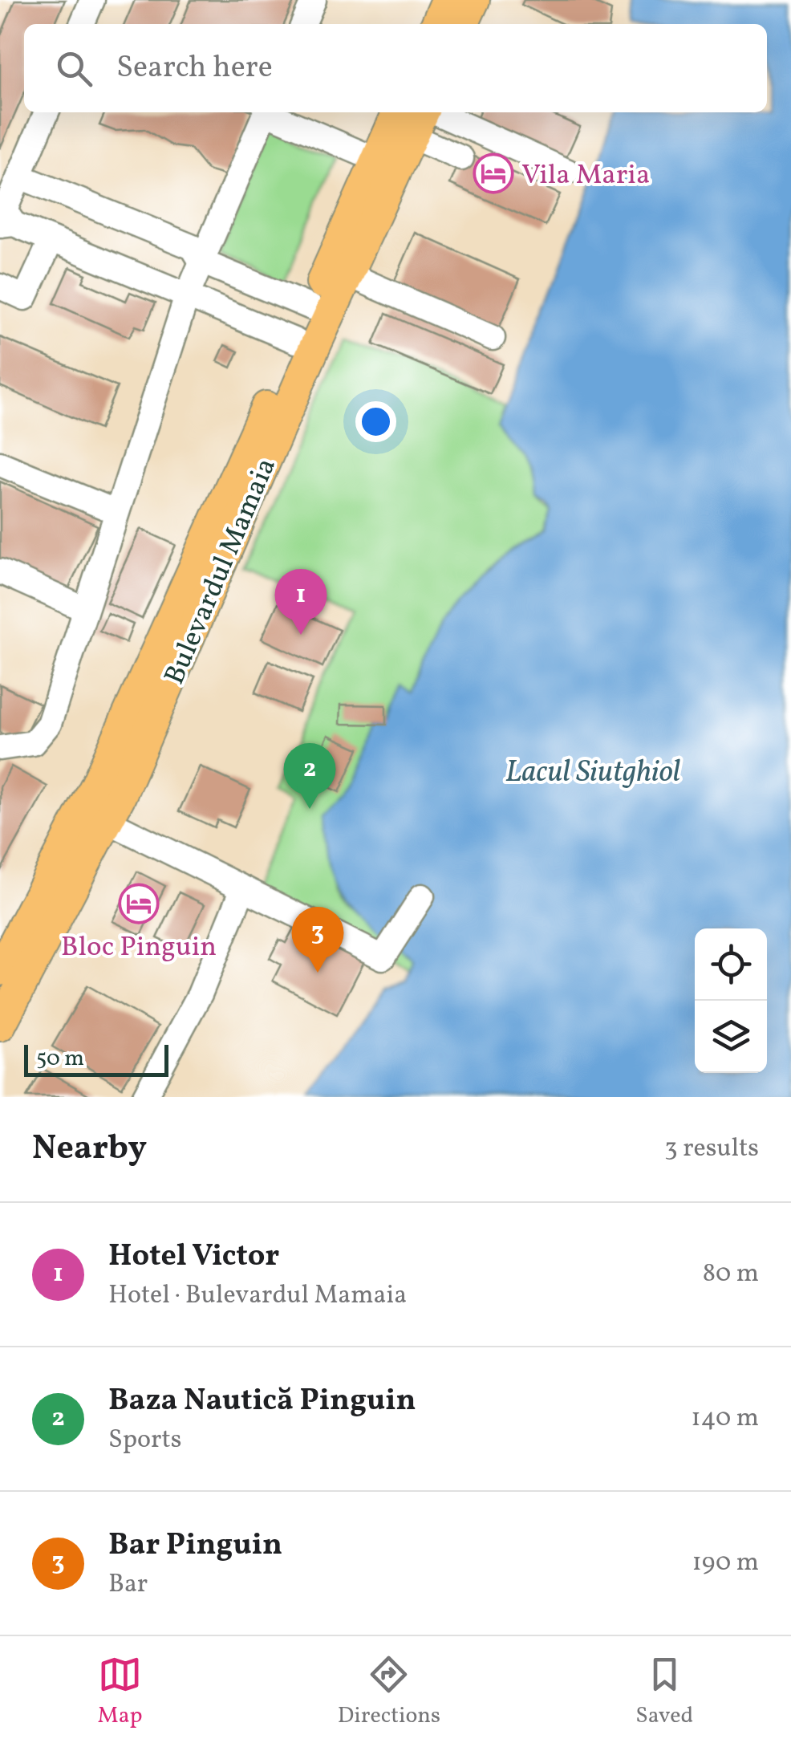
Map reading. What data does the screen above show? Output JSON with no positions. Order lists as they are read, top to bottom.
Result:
{
  "streets": {
    "main road": ["Bulevardul Mamaia"]
  },
  "water": ["Lacul Siutghiol"],
  "places": {
    "hotel": ["Vila Maria", "Bloc Pinguin"]
  },
  "scale_bar": "50 m",
  "page": {
    "search": "Search here",
    "pins": ["1", "2", "3"],
    "scale": "50 m",
    "heading": ["Nearby", "3 results"],
    "list": [
      {
        "mark": "1",
        "name": "Hotel Victor",
        "note": "Hotel · Bulevardul Mamaia",
        "value": "80 m"
      },
      {
        "mark": "2",
        "name": "Baza Nautică Pinguin",
        "note": "Sports",
        "value": "140 m"
      },
      {
        "mark": "3",
        "name": "Bar Pinguin",
        "note": "Bar",
        "value": "190 m"
      }
    ],
    "nav": ["Map", "Directions", "Saved"]
  }
}
